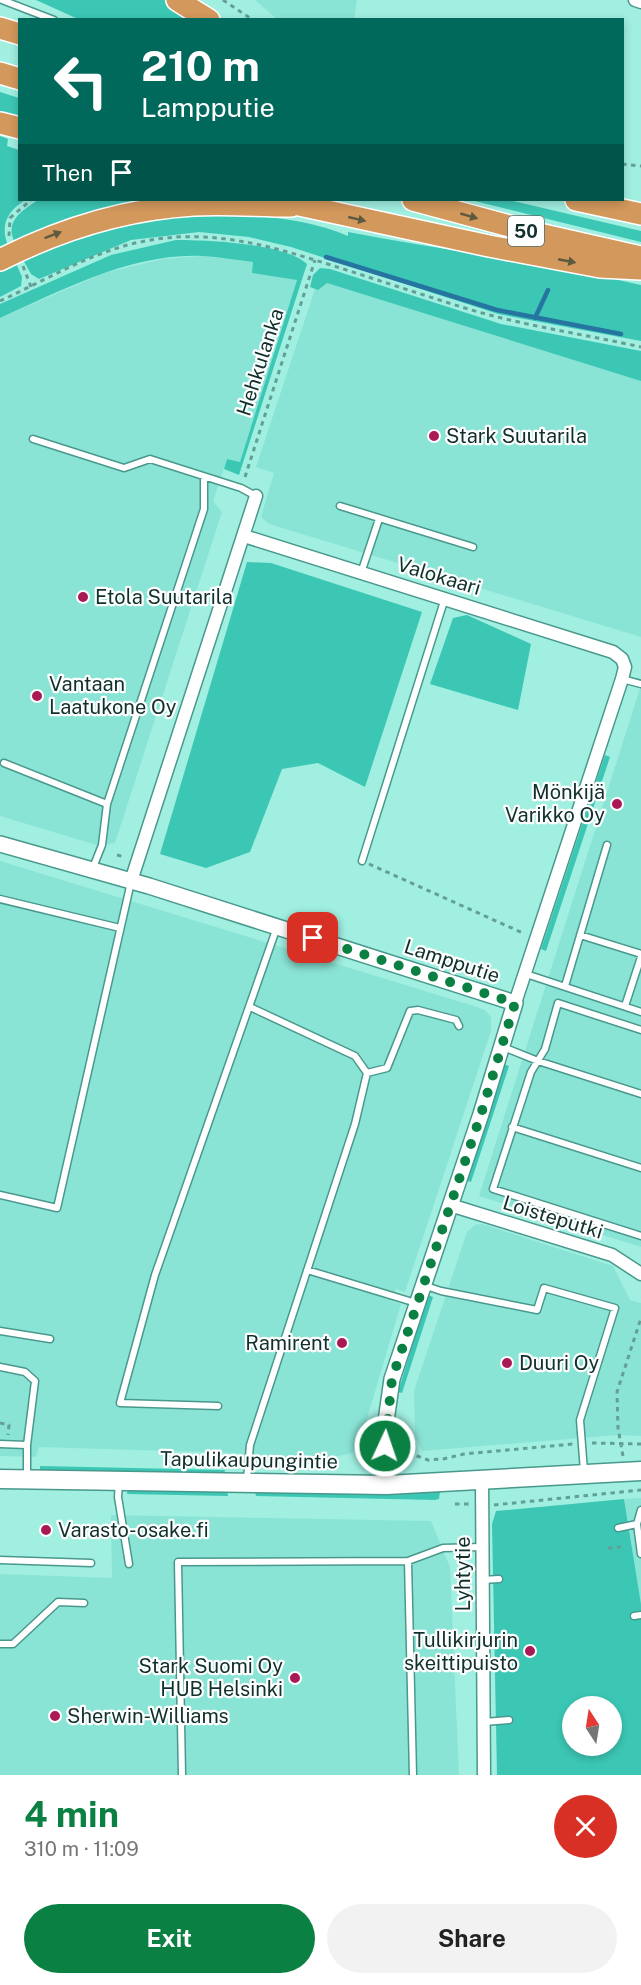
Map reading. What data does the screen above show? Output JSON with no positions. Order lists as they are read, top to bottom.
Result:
{
  "streets": {
    "highway": ["50"],
    "main road": ["Tapulikaupungintie"],
    "street": [
      "Valokaari",
      "Lampputie",
      "Loisteputki",
      "Lyhtytie"
    ],
    "path": ["Hehkulanka"]
  },
  "crossings": [
    ["Lampputie", "Loisteputki"],
    ["Lampputie", "Tapulikaupungintie"],
    ["Tapulikaupungintie", "Lyhtytie"]
  ],
  "places": [
    "Stark Suutarila",
    "Etola Suutarila",
    "Vantaan Laatukone Oy",
    "Mönkijä Varikko Oy",
    "Ramirent",
    "Duuri Oy",
    "Varasto-osake.fi",
    "Tullikirjurin skeittipuisto",
    "Stark Suomi Oy HUB Helsinki",
    "Sherwin-Williams"
  ],
  "north": "top",
  "page": {
    "turn": ["210 m", "Lampputie"],
    "then": "Then",
    "heading": ["4 min", "310 m · 11:09"],
    "buttons": ["Exit", "Share"]
  }
}
